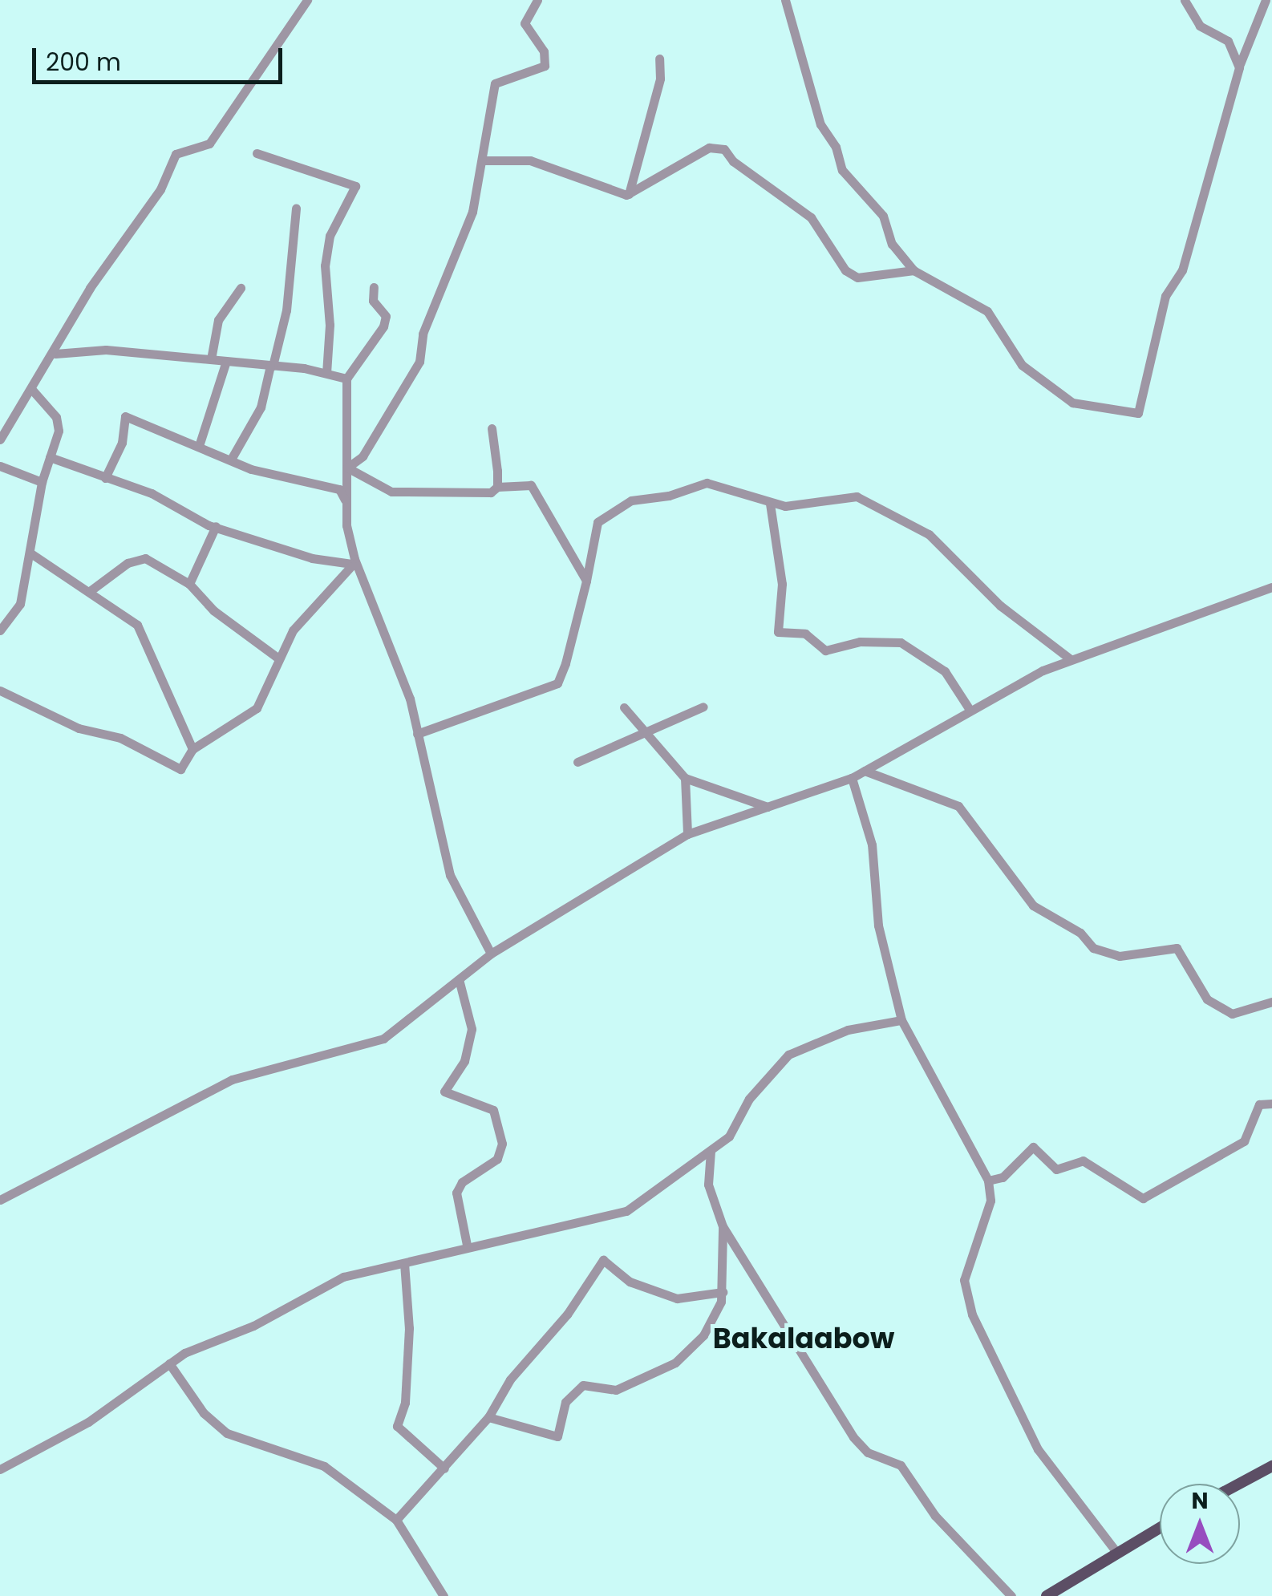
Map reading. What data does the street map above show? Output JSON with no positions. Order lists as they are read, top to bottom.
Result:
{
  "districts": ["Bakalaabow"],
  "scale_bar": "200 m",
  "north": "top"
}
